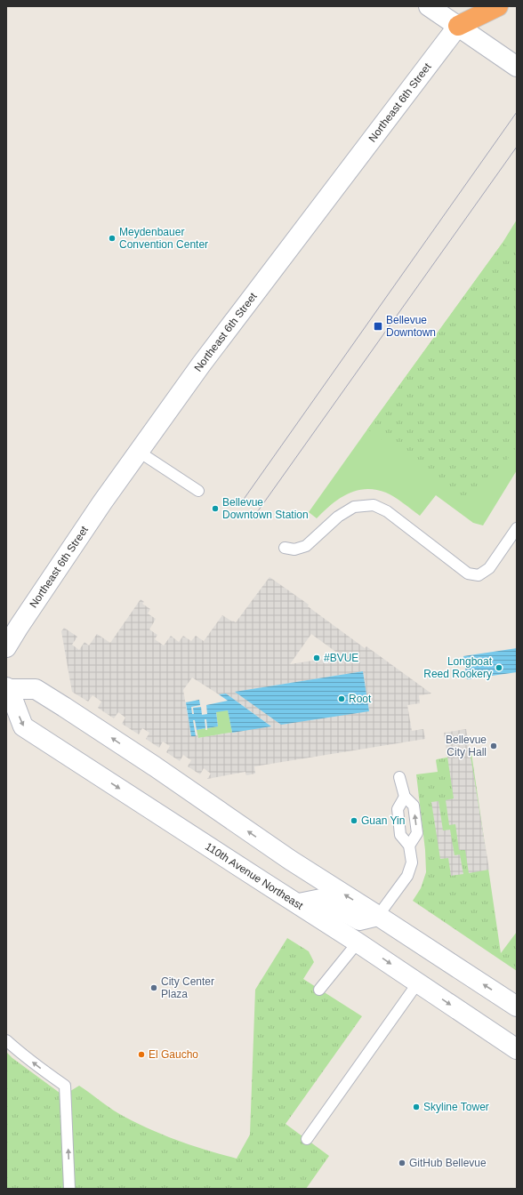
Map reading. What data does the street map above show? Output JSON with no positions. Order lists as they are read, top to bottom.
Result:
{
  "streets": {
    "street": ["Northeast 6th Street", "110th Avenue Northeast"]
  },
  "places": {
    "other": [
      "Meydenbauer Convention Center",
      "Bellevue Downtown Station",
      "#BVUE",
      "Longboat Reed Rookery",
      "Root",
      "Bellevue City Hall",
      "Guan Yin",
      "City Center Plaza",
      "El Gaucho",
      "Skyline Tower",
      "GitHub Bellevue"
    ],
    "transit": ["Bellevue Downtown"]
  }
}
